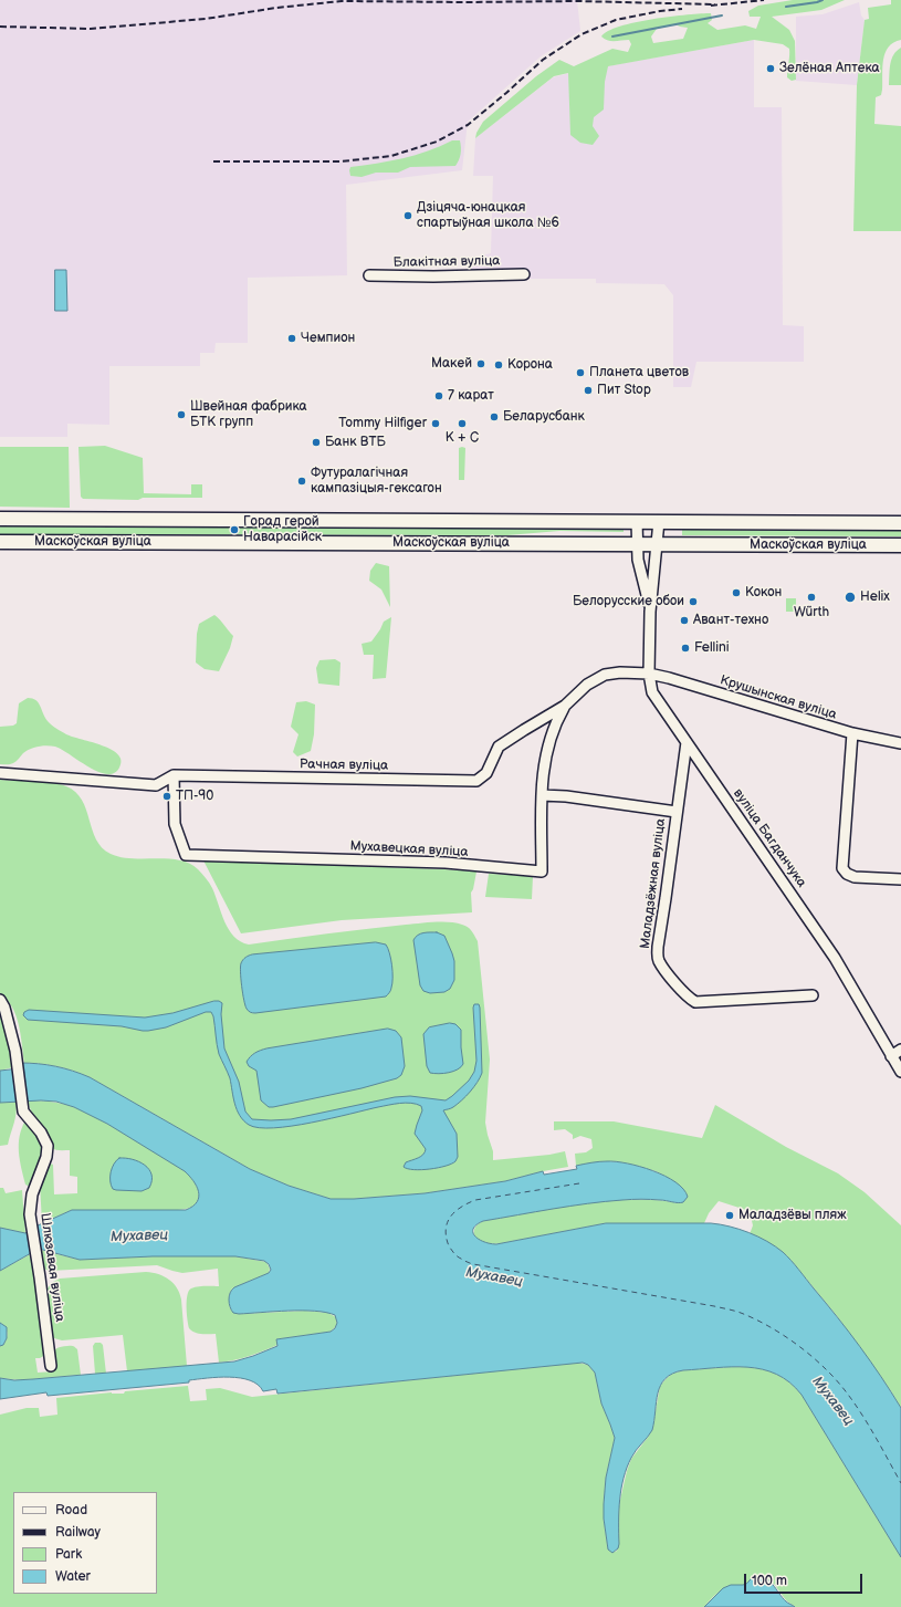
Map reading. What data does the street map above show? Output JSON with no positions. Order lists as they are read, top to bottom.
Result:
{
  "streets": {
    "main road": ["Маскоўская вуліца"],
    "street": [
      "Блакітная вуліца",
      "Крушынская вуліца",
      "Рачная вуліца",
      "вуліца Багданчука",
      "Мухавецкая вуліца",
      "Маладзёжная вуліца",
      "Шлюзавая вуліца"
    ]
  },
  "crossings": [
    ["Маскоўская вуліца", "вуліца Багданчука"],
    ["Крушынская вуліца", "Рачная вуліца"],
    ["Крушынская вуліца", "вуліца Багданчука"],
    ["Рачная вуліца", "вуліца Багданчука"],
    ["Рачная вуліца", "Мухавецкая вуліца"],
    ["вуліца Багданчука", "Маладзёжная вуліца"]
  ],
  "water": ["Мухавец"],
  "places": [
    "Зелёная Аптека",
    "Дзіцяча-юнацкая спартыўная школа №6",
    "Чемпион",
    "Макей",
    "Корона",
    "Планета цветов",
    "Пит Stop",
    "7 карат",
    "Швейная фабрика БТК групп",
    "Беларусбанк",
    "Tommy Hilfiger",
    "К + С",
    "Банк ВТБ",
    "Футуралагічная кампазіцыя-гексагон",
    "Горад герой Наварасійск",
    "Кокон",
    "Würth",
    "Helix",
    "Белорусские обои",
    "Авант-техно",
    "Fellini",
    "ТП-90",
    "Маладзёвы пляж"
  ],
  "legend": [
    "Road",
    "Railway",
    "Park",
    "Water"
  ],
  "scale_bar": "100 m"
}
